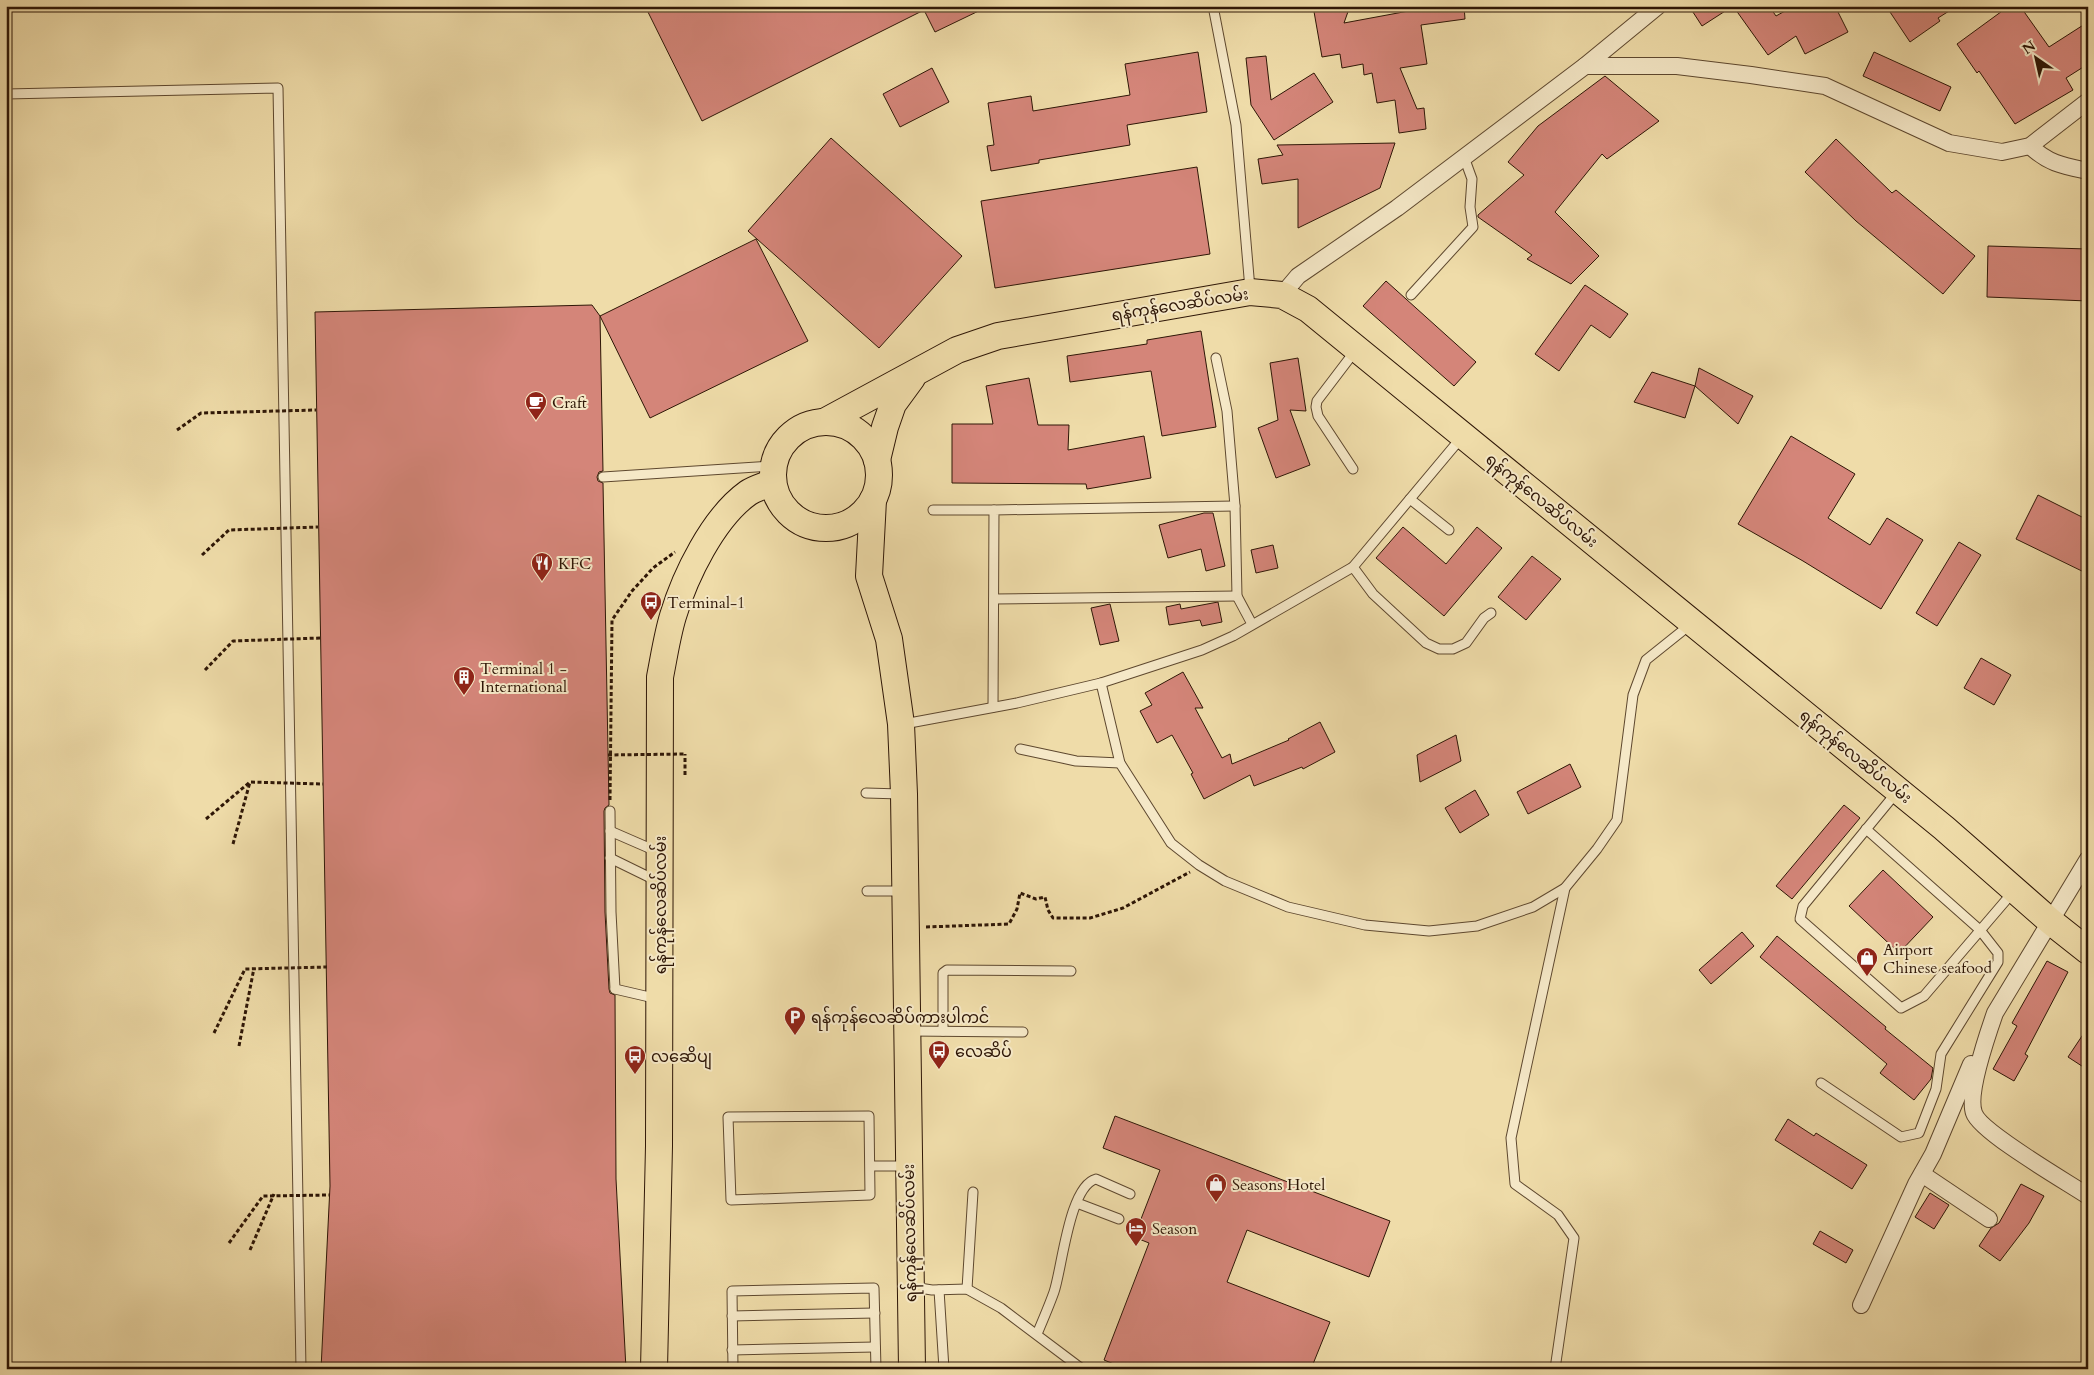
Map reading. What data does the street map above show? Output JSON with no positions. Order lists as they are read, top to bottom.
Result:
{
  "streets": {
    "main road": ["ရန်ကုန်လေဆိပ်လမ်း"]
  },
  "places": {
    "cafe": ["Craft"],
    "restaurant": ["KFC"],
    "bus stop": ["Terminal-1", "လေဆိပ်", "လဆေိပျ"],
    "building": ["Terminal 1 - International"],
    "shop": ["Airport Chinese seafood", "Seasons Hotel"],
    "parking": ["ရန်ကုန်လေဆိပ်ကားပါကင်"],
    "hotel": ["Season"]
  },
  "north": "top left"
}
